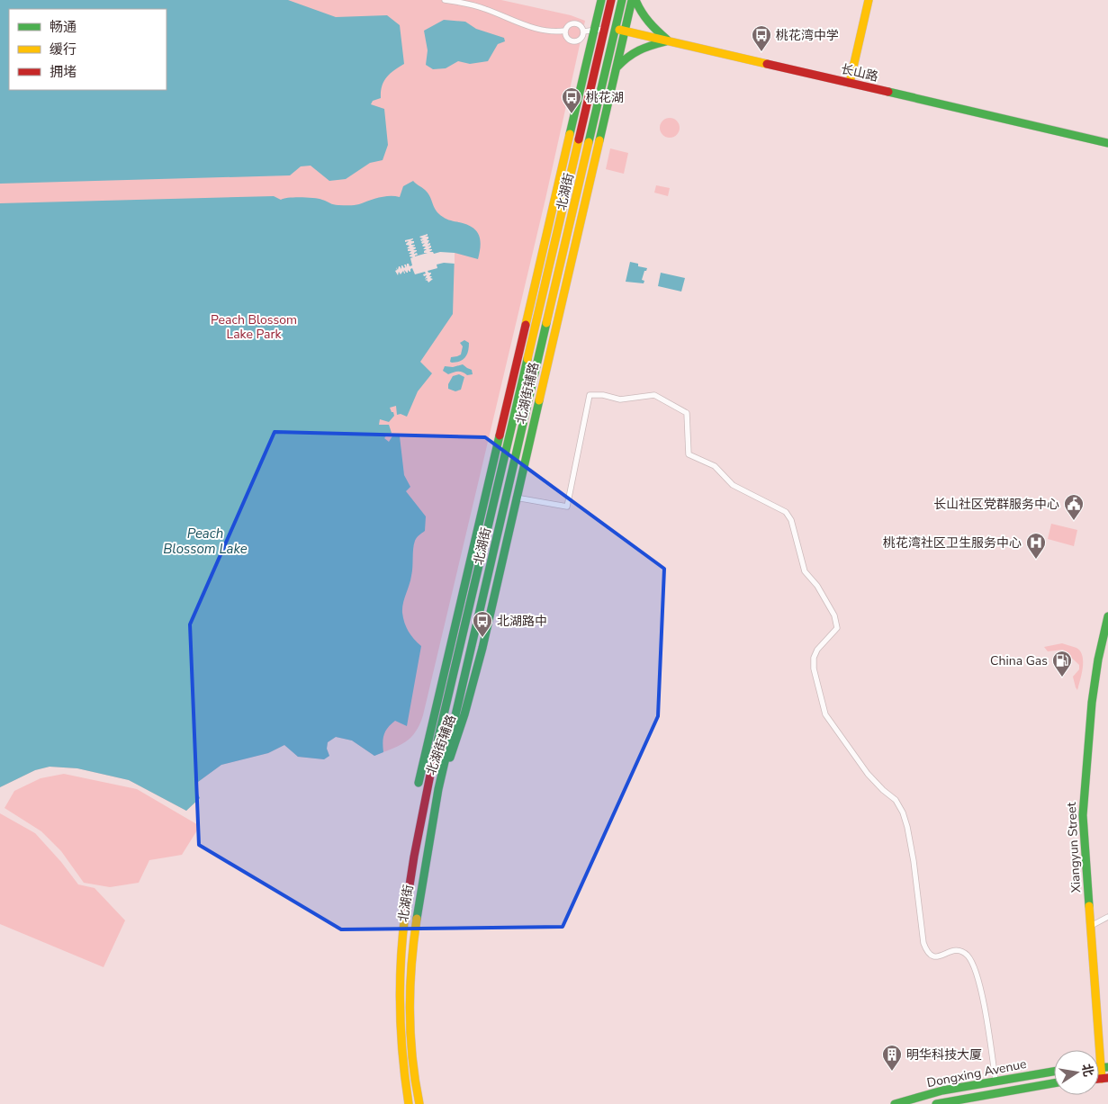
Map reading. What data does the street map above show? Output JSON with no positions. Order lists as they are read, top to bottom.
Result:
{
  "streets": {
    "main road": [
      "长山路",
      "北湖街",
      "北湖街辅路",
      "Xiangyun Street",
      "Dongxing Avenue"
    ]
  },
  "crossings": [
    ["长山路", "北湖街"],
    ["长山路", "北湖街辅路"],
    ["北湖街", "北湖街辅路"]
  ],
  "water": ["Peach Blossom Lake"],
  "parks": ["Peach Blossom Lake Park"],
  "places": {
    "bus stop": ["桃花湾中学", "桃花湖", "北湖路中"],
    "public building": ["长山社区党群服务中心"],
    "hospital": ["桃花湾社区卫生服务中心"],
    "fuel station": ["China Gas"],
    "building": ["明华科技大厦"]
  },
  "legend": ["畅通", "缓行", "拥堵"],
  "north": "right"
}
